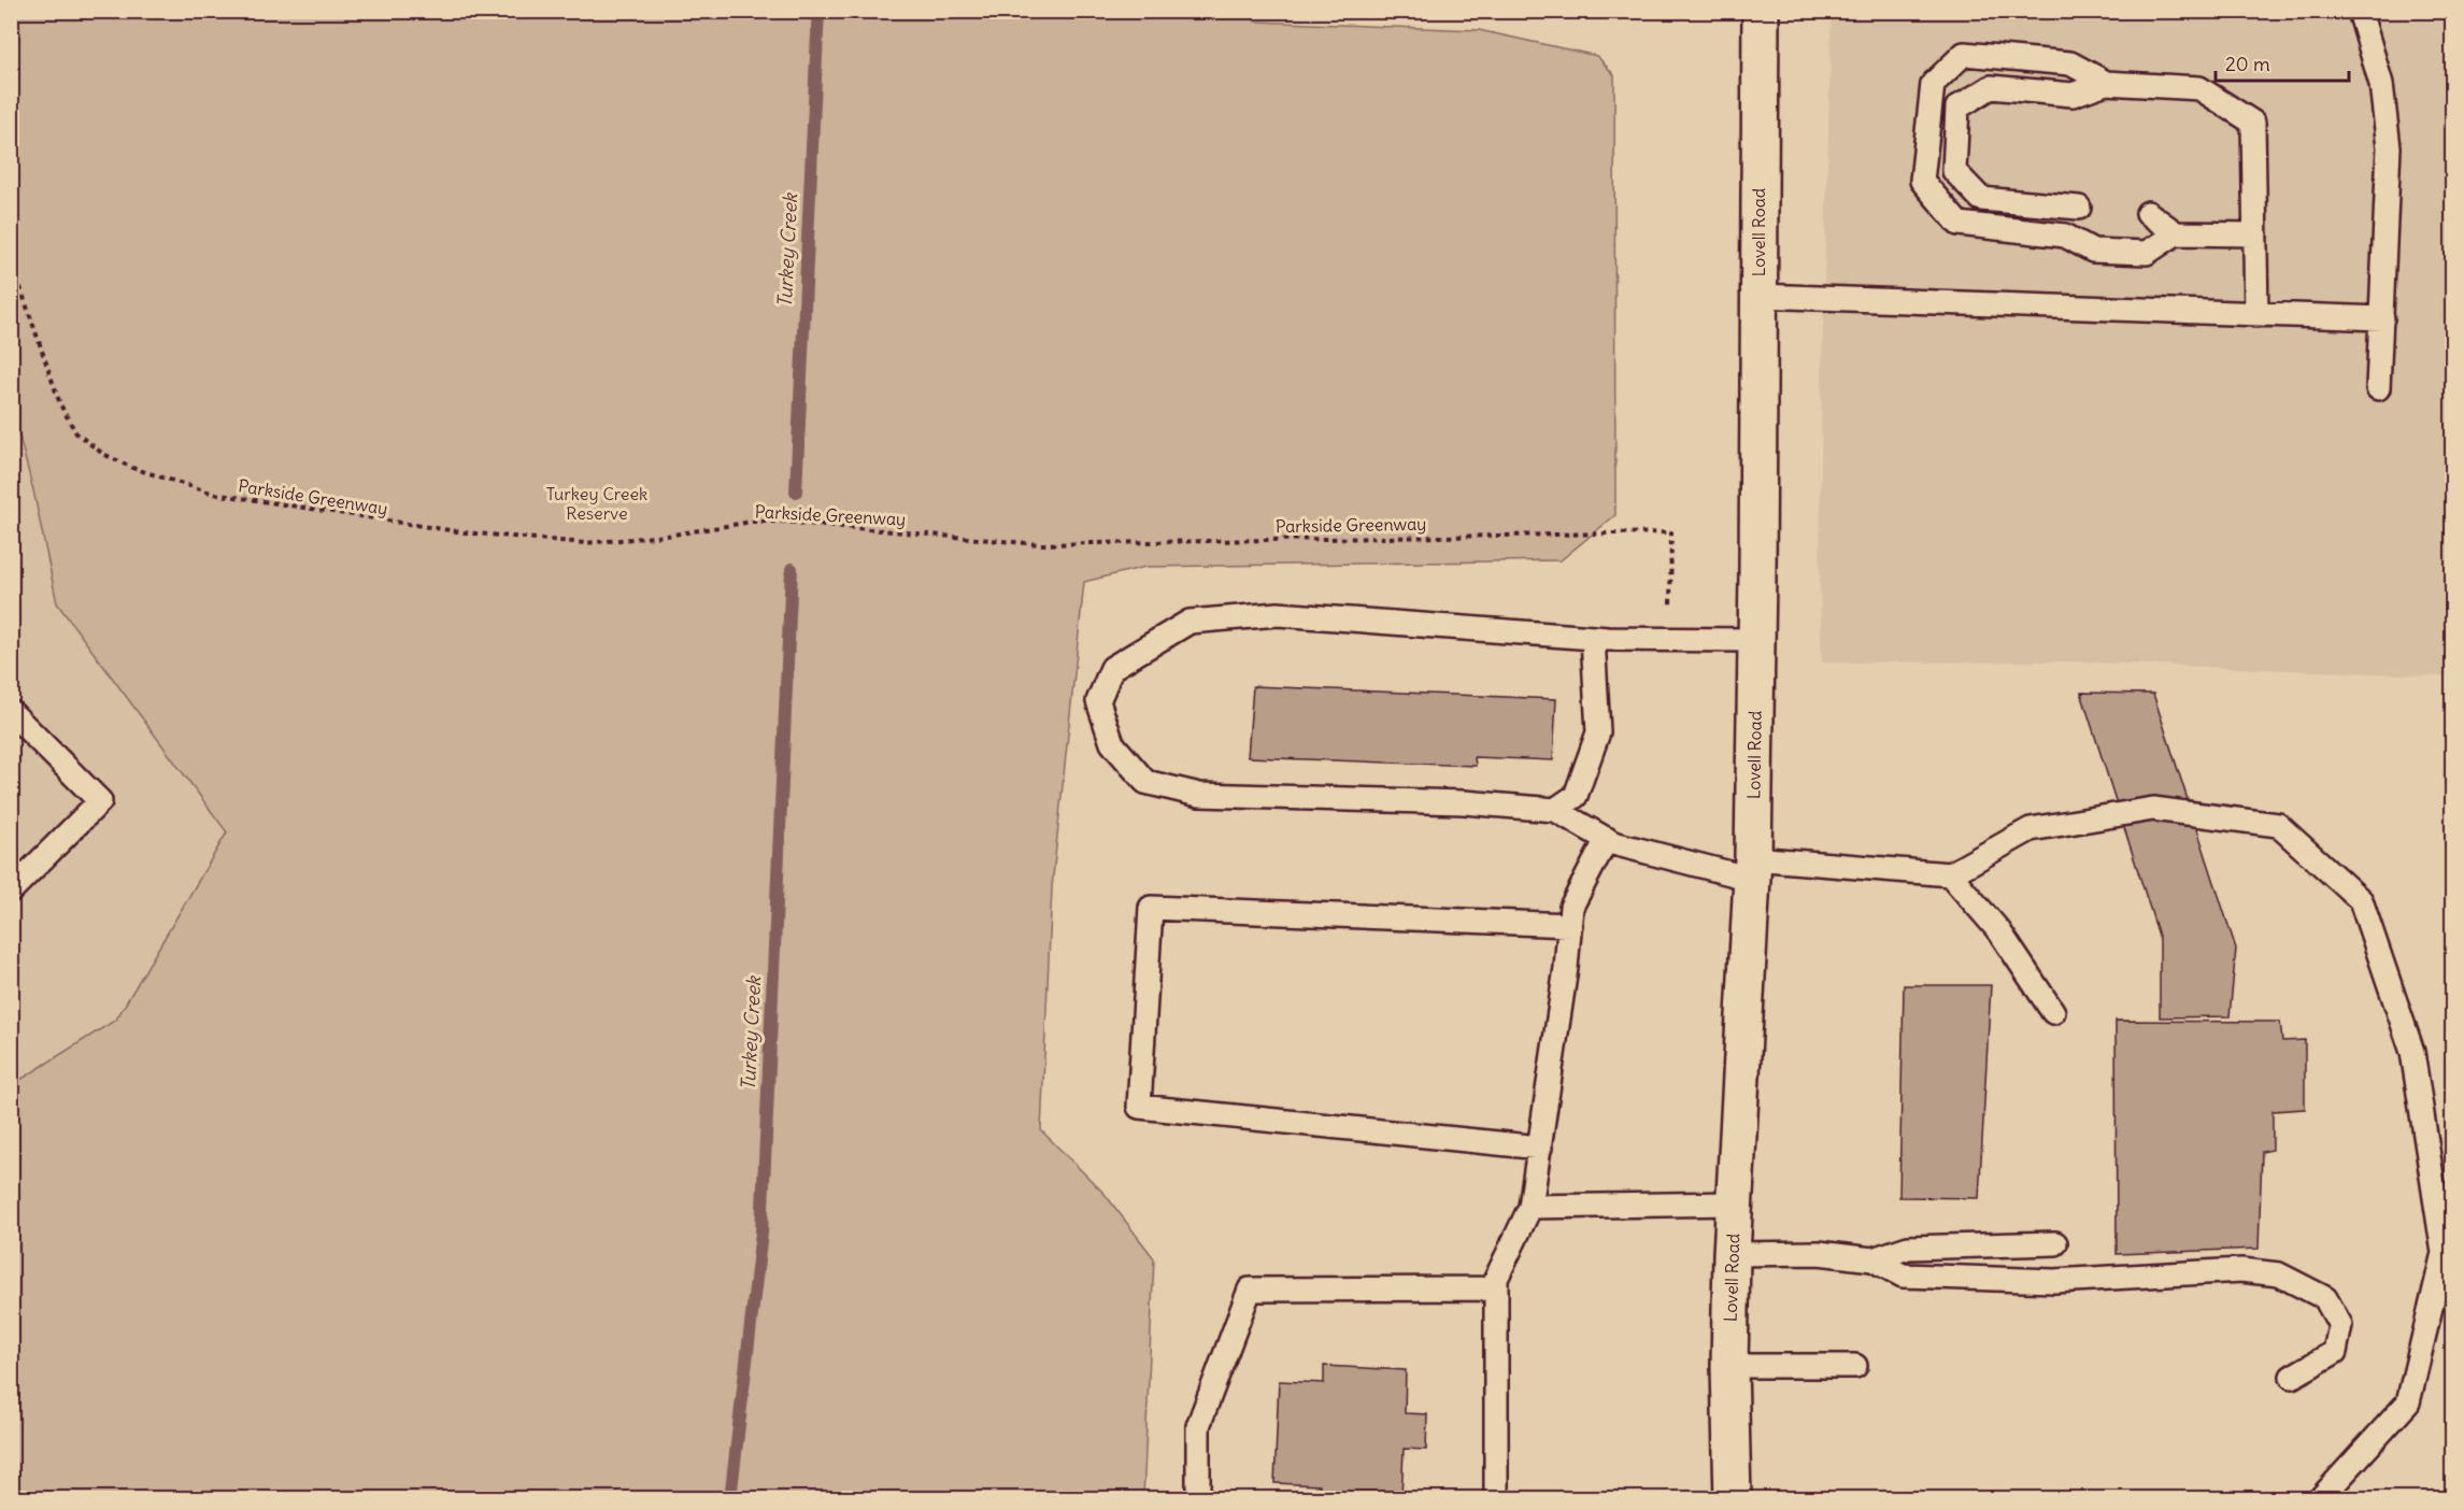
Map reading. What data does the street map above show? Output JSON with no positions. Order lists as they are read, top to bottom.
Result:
{
  "streets": {
    "main road": ["Lovell Road"],
    "path": ["Parkside Greenway"]
  },
  "water": ["Turkey Creek"],
  "parks": ["Turkey Creek Reserve"],
  "scale_bar": "20 m"
}
